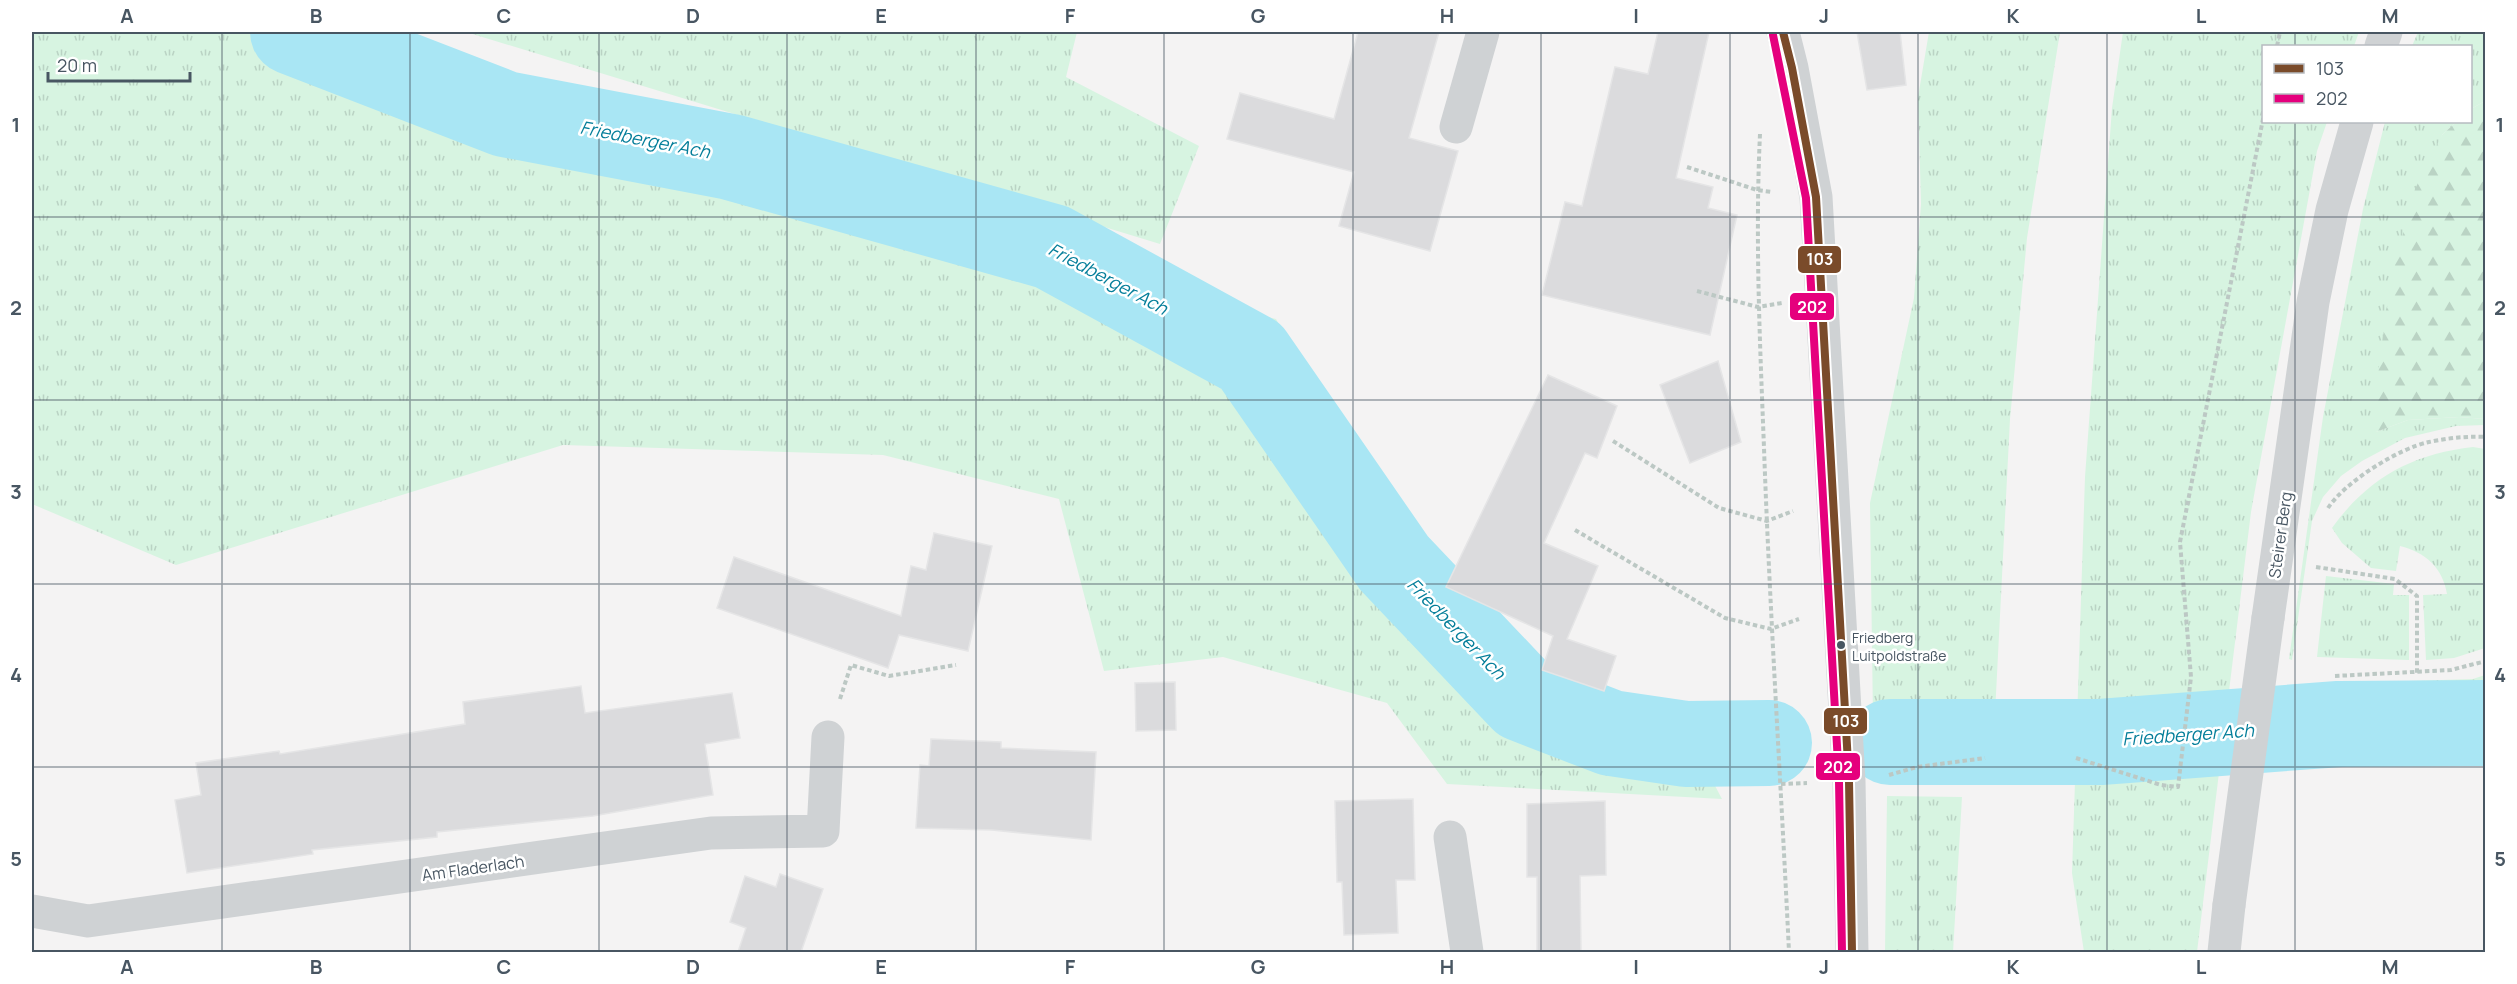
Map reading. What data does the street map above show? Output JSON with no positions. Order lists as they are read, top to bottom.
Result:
{
  "streets": {
    "street": ["Steirer Berg", "Am Fladerlach"]
  },
  "water": ["Friedberger Ach"],
  "places": ["Friedberg Luitpoldstraße"],
  "lines": ["transit line 103", "transit line 202"],
  "legend": ["103", "202"],
  "scale_bar": "20 m",
  "grid": {
    "columns": [
      "A",
      "B",
      "C",
      "D",
      "E",
      "F",
      "G",
      "H",
      "I",
      "J",
      "K",
      "L",
      "M"
    ],
    "rows": [
      "1",
      "2",
      "3",
      "4",
      "5"
    ]
  }
}
